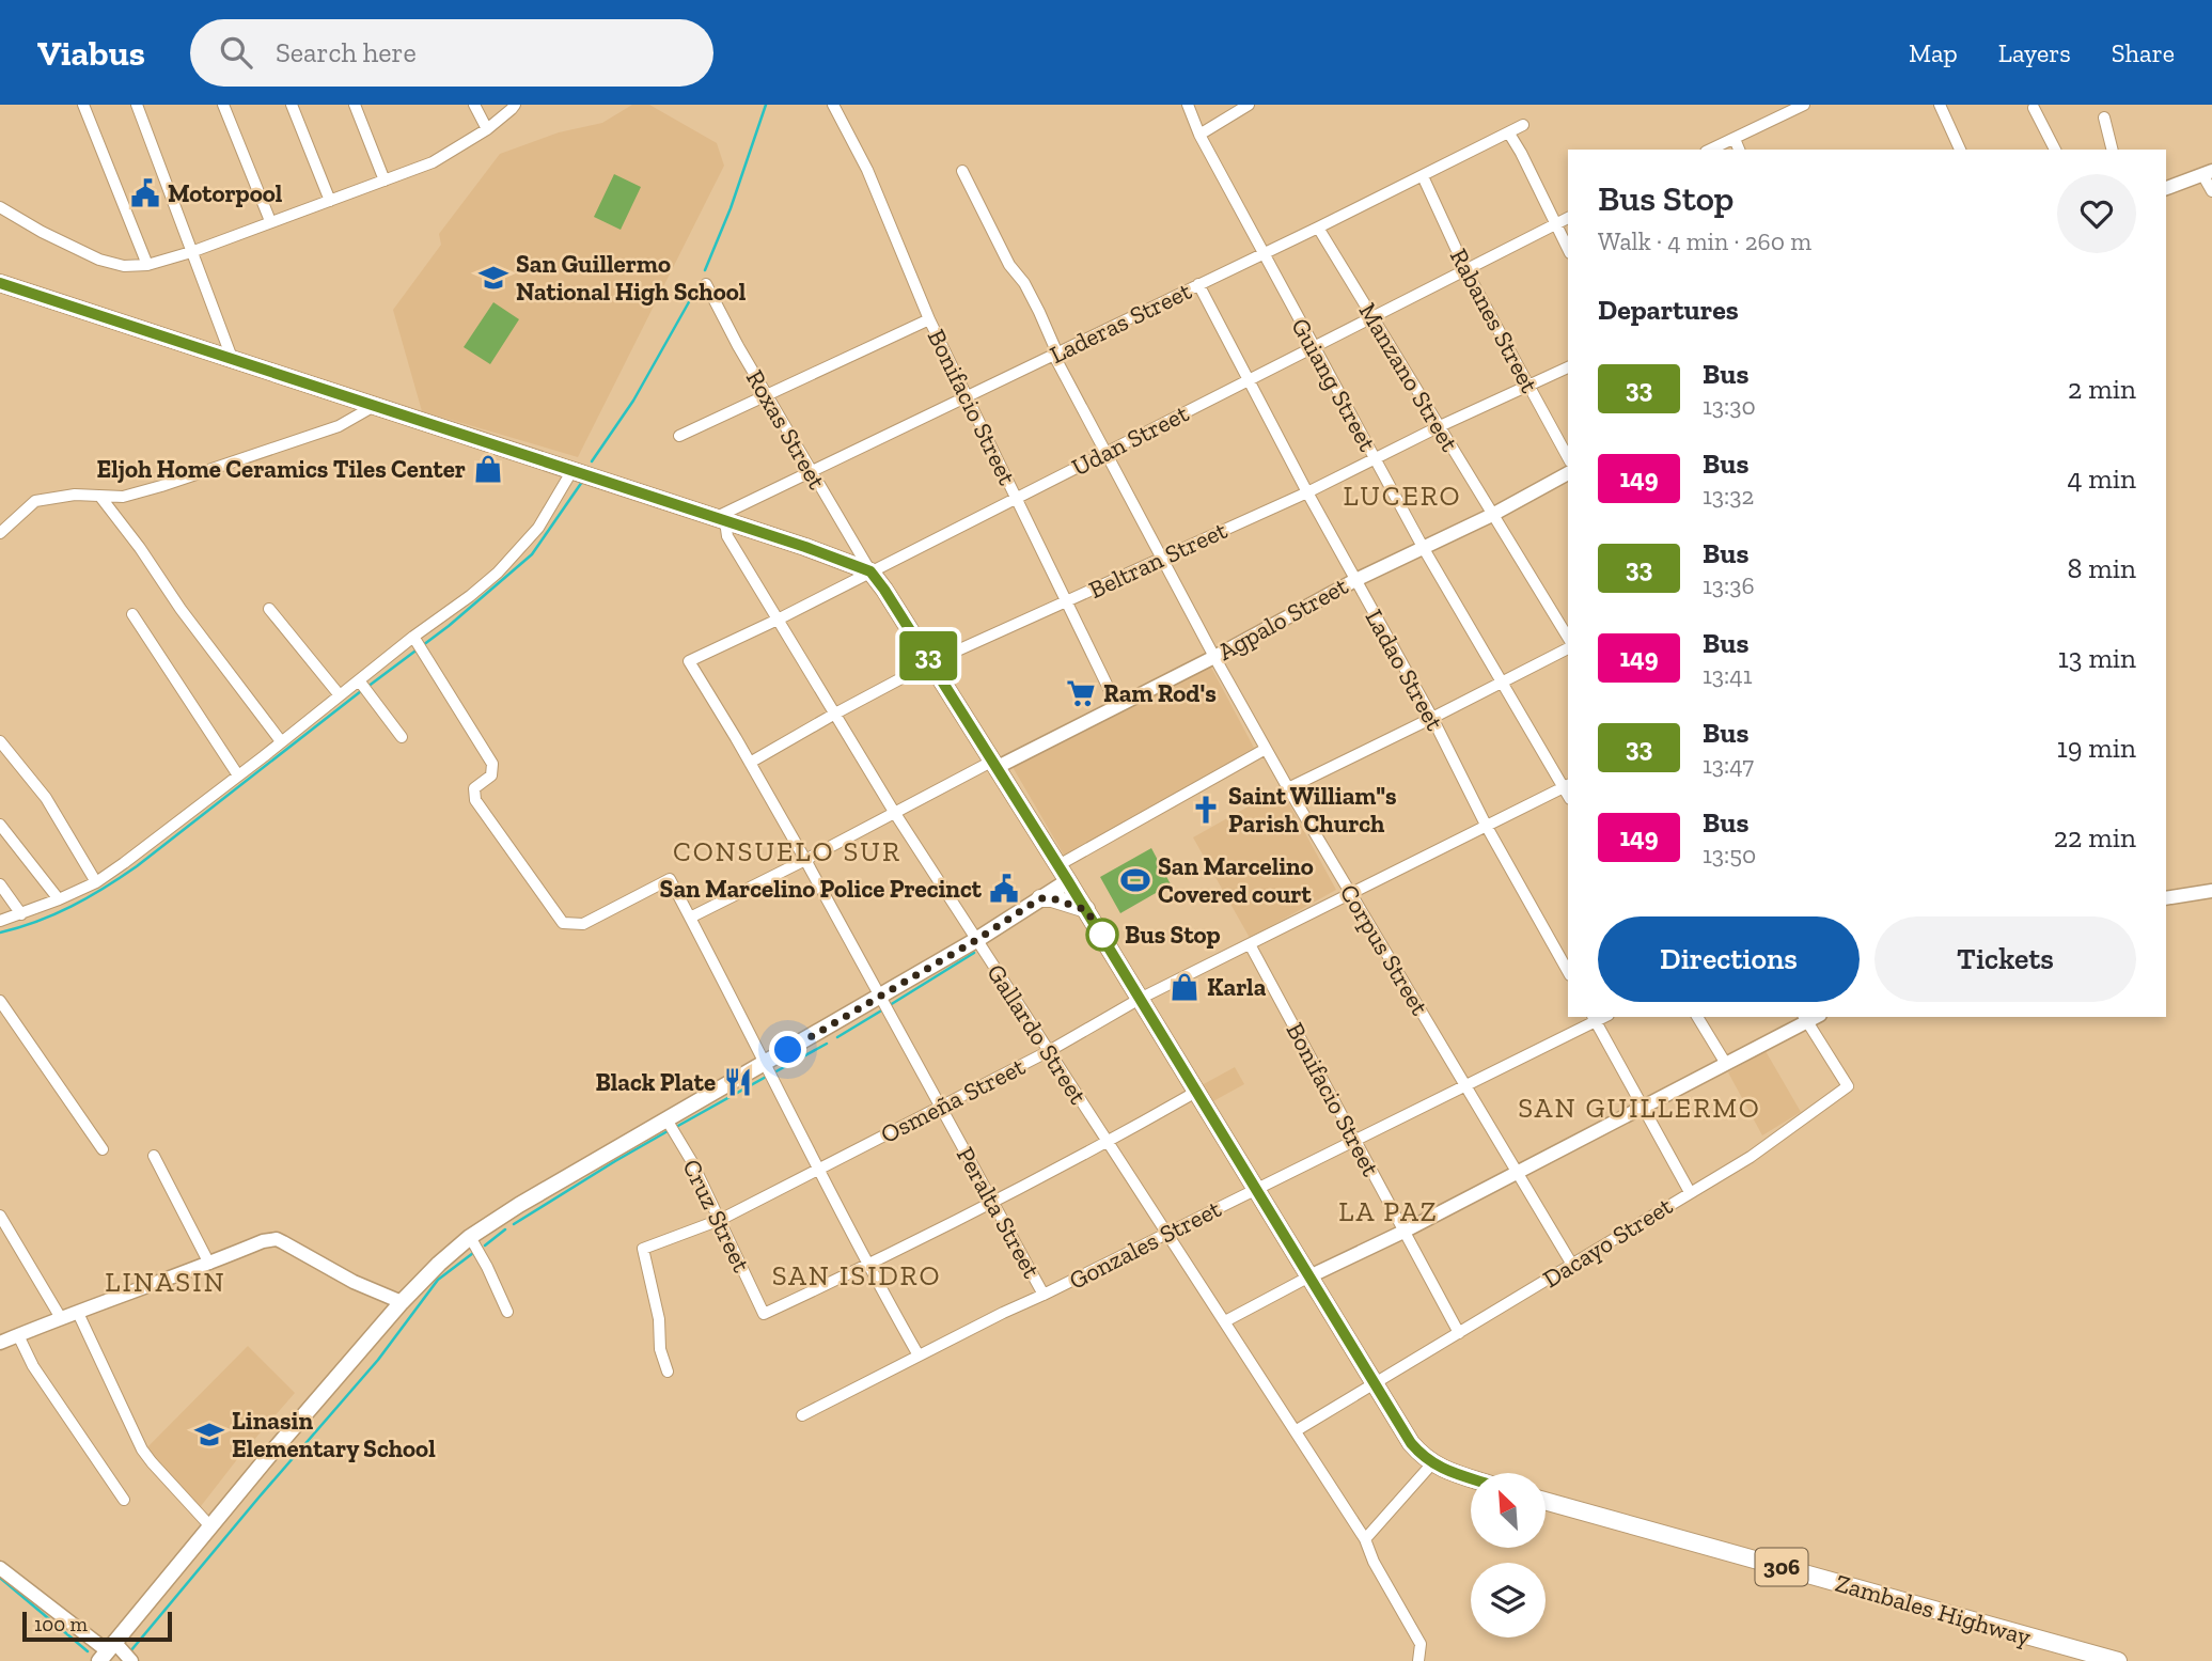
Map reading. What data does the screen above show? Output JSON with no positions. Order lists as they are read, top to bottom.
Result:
{
  "streets": {
    "main road": ["306", "Zambales Highway"],
    "street": [
      "Rabanes Street",
      "Laderas Street",
      "Manzano Street",
      "Guiang Street",
      "Bonifacio Street",
      "Roxas Street",
      "Udan Street",
      "Beltran Street",
      "Agpalo Street",
      "Ladao Street",
      "Corpus Street",
      "Gallardo Street",
      "Osmeña Street",
      "Peralta Street",
      "Cruz Street",
      "Dacayo Street",
      "Gonzales Street"
    ]
  },
  "crossings": [
    ["Rabanes Street", "Laderas Street"],
    ["Rabanes Street", "Udan Street"],
    ["Rabanes Street", "Beltran Street"],
    ["Laderas Street", "Manzano Street"],
    ["Laderas Street", "Guiang Street"],
    ["Laderas Street", "Bonifacio Street"],
    ["Laderas Street", "Roxas Street"],
    ["Laderas Street", "Ladao Street"],
    ["Laderas Street", "Corpus Street"],
    ["Laderas Street", "Gallardo Street"],
    ["Manzano Street", "Udan Street"],
    ["Manzano Street", "Beltran Street"],
    ["Manzano Street", "Agpalo Street"],
    ["Guiang Street", "Udan Street"],
    ["Guiang Street", "Beltran Street"],
    ["Guiang Street", "Agpalo Street"],
    ["Guiang Street", "Osmeña Street"],
    ["Bonifacio Street", "Udan Street"],
    ["Bonifacio Street", "Beltran Street"],
    ["Bonifacio Street", "Agpalo Street"],
    ["Bonifacio Street", "Osmeña Street"],
    ["Bonifacio Street", "Dacayo Street"],
    ["Bonifacio Street", "Gonzales Street"],
    ["Roxas Street", "Udan Street"],
    ["Udan Street", "Ladao Street"],
    ["Udan Street", "Corpus Street"],
    ["Udan Street", "Gallardo Street"],
    ["Udan Street", "Peralta Street"],
    ["Beltran Street", "Ladao Street"],
    ["Beltran Street", "Corpus Street"],
    ["Beltran Street", "Gallardo Street"],
    ["Beltran Street", "Peralta Street"],
    ["Agpalo Street", "Ladao Street"],
    ["Agpalo Street", "Corpus Street"],
    ["Agpalo Street", "Gallardo Street"],
    ["Agpalo Street", "Peralta Street"],
    ["Ladao Street", "Osmeña Street"],
    ["Corpus Street", "Osmeña Street"],
    ["Corpus Street", "Dacayo Street"],
    ["Corpus Street", "Gonzales Street"],
    ["Gallardo Street", "Osmeña Street"],
    ["Gallardo Street", "Dacayo Street"],
    ["Gallardo Street", "Gonzales Street"],
    ["Osmeña Street", "Peralta Street"],
    ["Osmeña Street", "Cruz Street"],
    ["Peralta Street", "Gonzales Street"]
  ],
  "districts": [
    "LUCERO",
    "CONSUELO SUR",
    "SAN GUILLERMO",
    "LA PAZ",
    "SAN ISIDRO",
    "LINASIN"
  ],
  "places": {
    "public building": ["Motorpool", "San Marcelino Police Precinct"],
    "school or university": ["San Guillermo National High School", "Linasin Elementary School"],
    "shop": ["Eljoh Home Ceramics Tiles Center", "Karla"],
    "supermarket": ["Ram Rod's"],
    "church": ["Saint William\"s Parish Church"],
    "sports": ["San Marcelino Covered court"],
    "other": ["Bus Stop"],
    "restaurant": ["Black Plate"]
  },
  "lines": ["bus line 33"],
  "scale_bar": "100 m",
  "north": "top left",
  "page": {
    "header": "Viabus",
    "search": "Search here",
    "nav": ["Map", "Layers", "Share"],
    "on_map": "33",
    "heading": [
      ["Bus Stop", "Walk · 4 min · 260 m"],
      "Departures"
    ],
    "list": [
      {
        "mark": "33",
        "name": "Bus",
        "note": "13:30",
        "value": "2 min"
      },
      {
        "mark": "149",
        "name": "Bus",
        "note": "13:32",
        "value": "4 min"
      },
      {
        "mark": "33",
        "name": "Bus",
        "note": "13:36",
        "value": "8 min"
      },
      {
        "mark": "149",
        "name": "Bus",
        "note": "13:41",
        "value": "13 min"
      },
      {
        "mark": "33",
        "name": "Bus",
        "note": "13:47",
        "value": "19 min"
      },
      {
        "mark": "149",
        "name": "Bus",
        "note": "13:50",
        "value": "22 min"
      }
    ],
    "buttons": ["Directions", "Tickets"],
    "scale": "100 m"
  }
}
